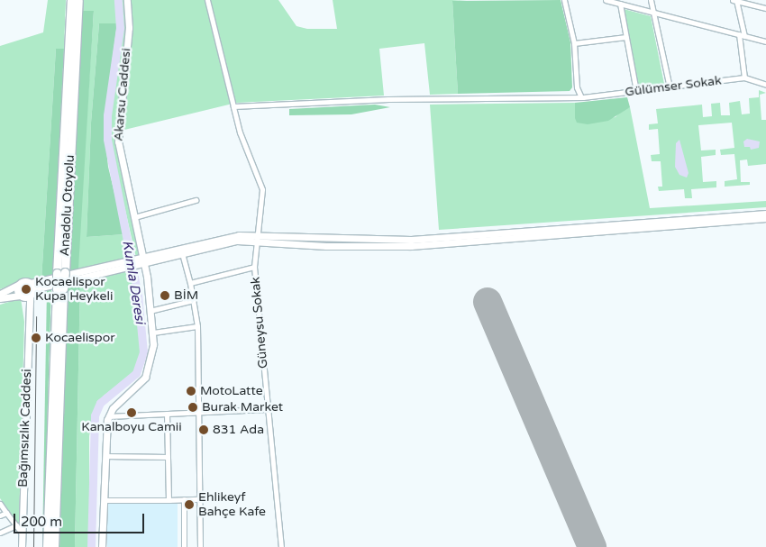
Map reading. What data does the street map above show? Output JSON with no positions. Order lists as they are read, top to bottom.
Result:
{
  "streets": {
    "highway": ["Anadolu Otoyolu"],
    "main road": ["Akarsu Caddesi", "Bağımsızlık Caddesi"],
    "street": ["Gülümser Sokak", "Güneysu Sokak"]
  },
  "water": ["Kumla Deresi"],
  "places": [
    "Kocaelispor Kupa Heykeli",
    "BİM",
    "Kocaelispor",
    "MotoLatte",
    "Burak Market",
    "Kanalboyu Camii",
    "831 Ada",
    "Ehlikeyf Bahçe Kafe"
  ],
  "scale_bar": "200 m"
}
